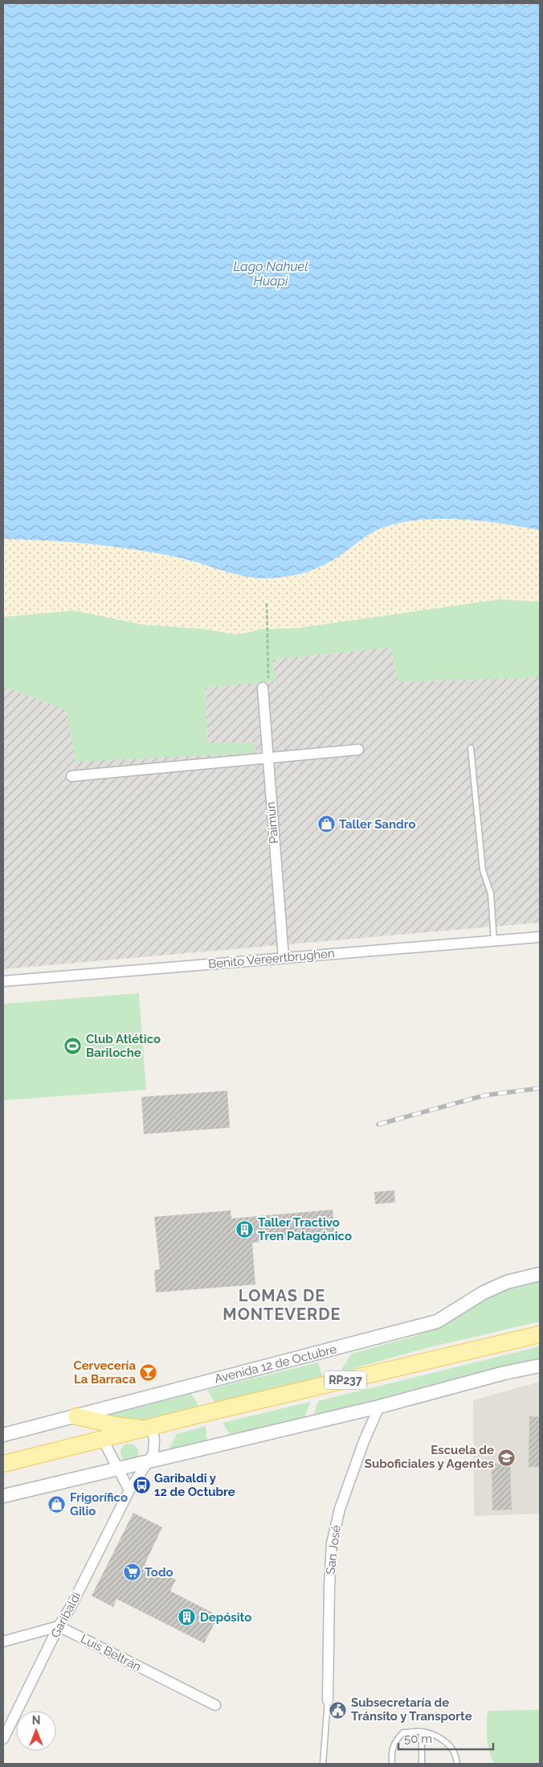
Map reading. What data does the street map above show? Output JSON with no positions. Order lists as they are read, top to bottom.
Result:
{
  "streets": {
    "main road": ["RP237"],
    "street": [
      "Paimún",
      "Benito Vereertbrughen",
      "Avenida 12 de Octubre",
      "San José",
      "Garibaldi",
      "Luis Beltrán"
    ]
  },
  "crossings": [
    ["Paimún", "Benito Vereertbrughen"],
    ["RP237", "Garibaldi"],
    ["Garibaldi", "Luis Beltrán"]
  ],
  "districts": ["LOMAS DE MONTEVERDE"],
  "water": ["Lago Nahuel Huapi"],
  "places": {
    "shop": ["Taller Sandro", "Frigorífico Gilio"],
    "sports": ["Club Atlético Bariloche"],
    "building": ["Taller Tractivo Tren Patagónico", "Depósito"],
    "bar": ["Cervecería La Barraca"],
    "school or university": ["Escuela de Suboficiales y Agentes"],
    "bus stop": ["Garibaldi y 12 de Octubre"],
    "supermarket": ["Todo"],
    "public building": ["Subsecretaría de Tránsito y Transporte"]
  },
  "scale_bar": "50 m",
  "north": "top"
}
